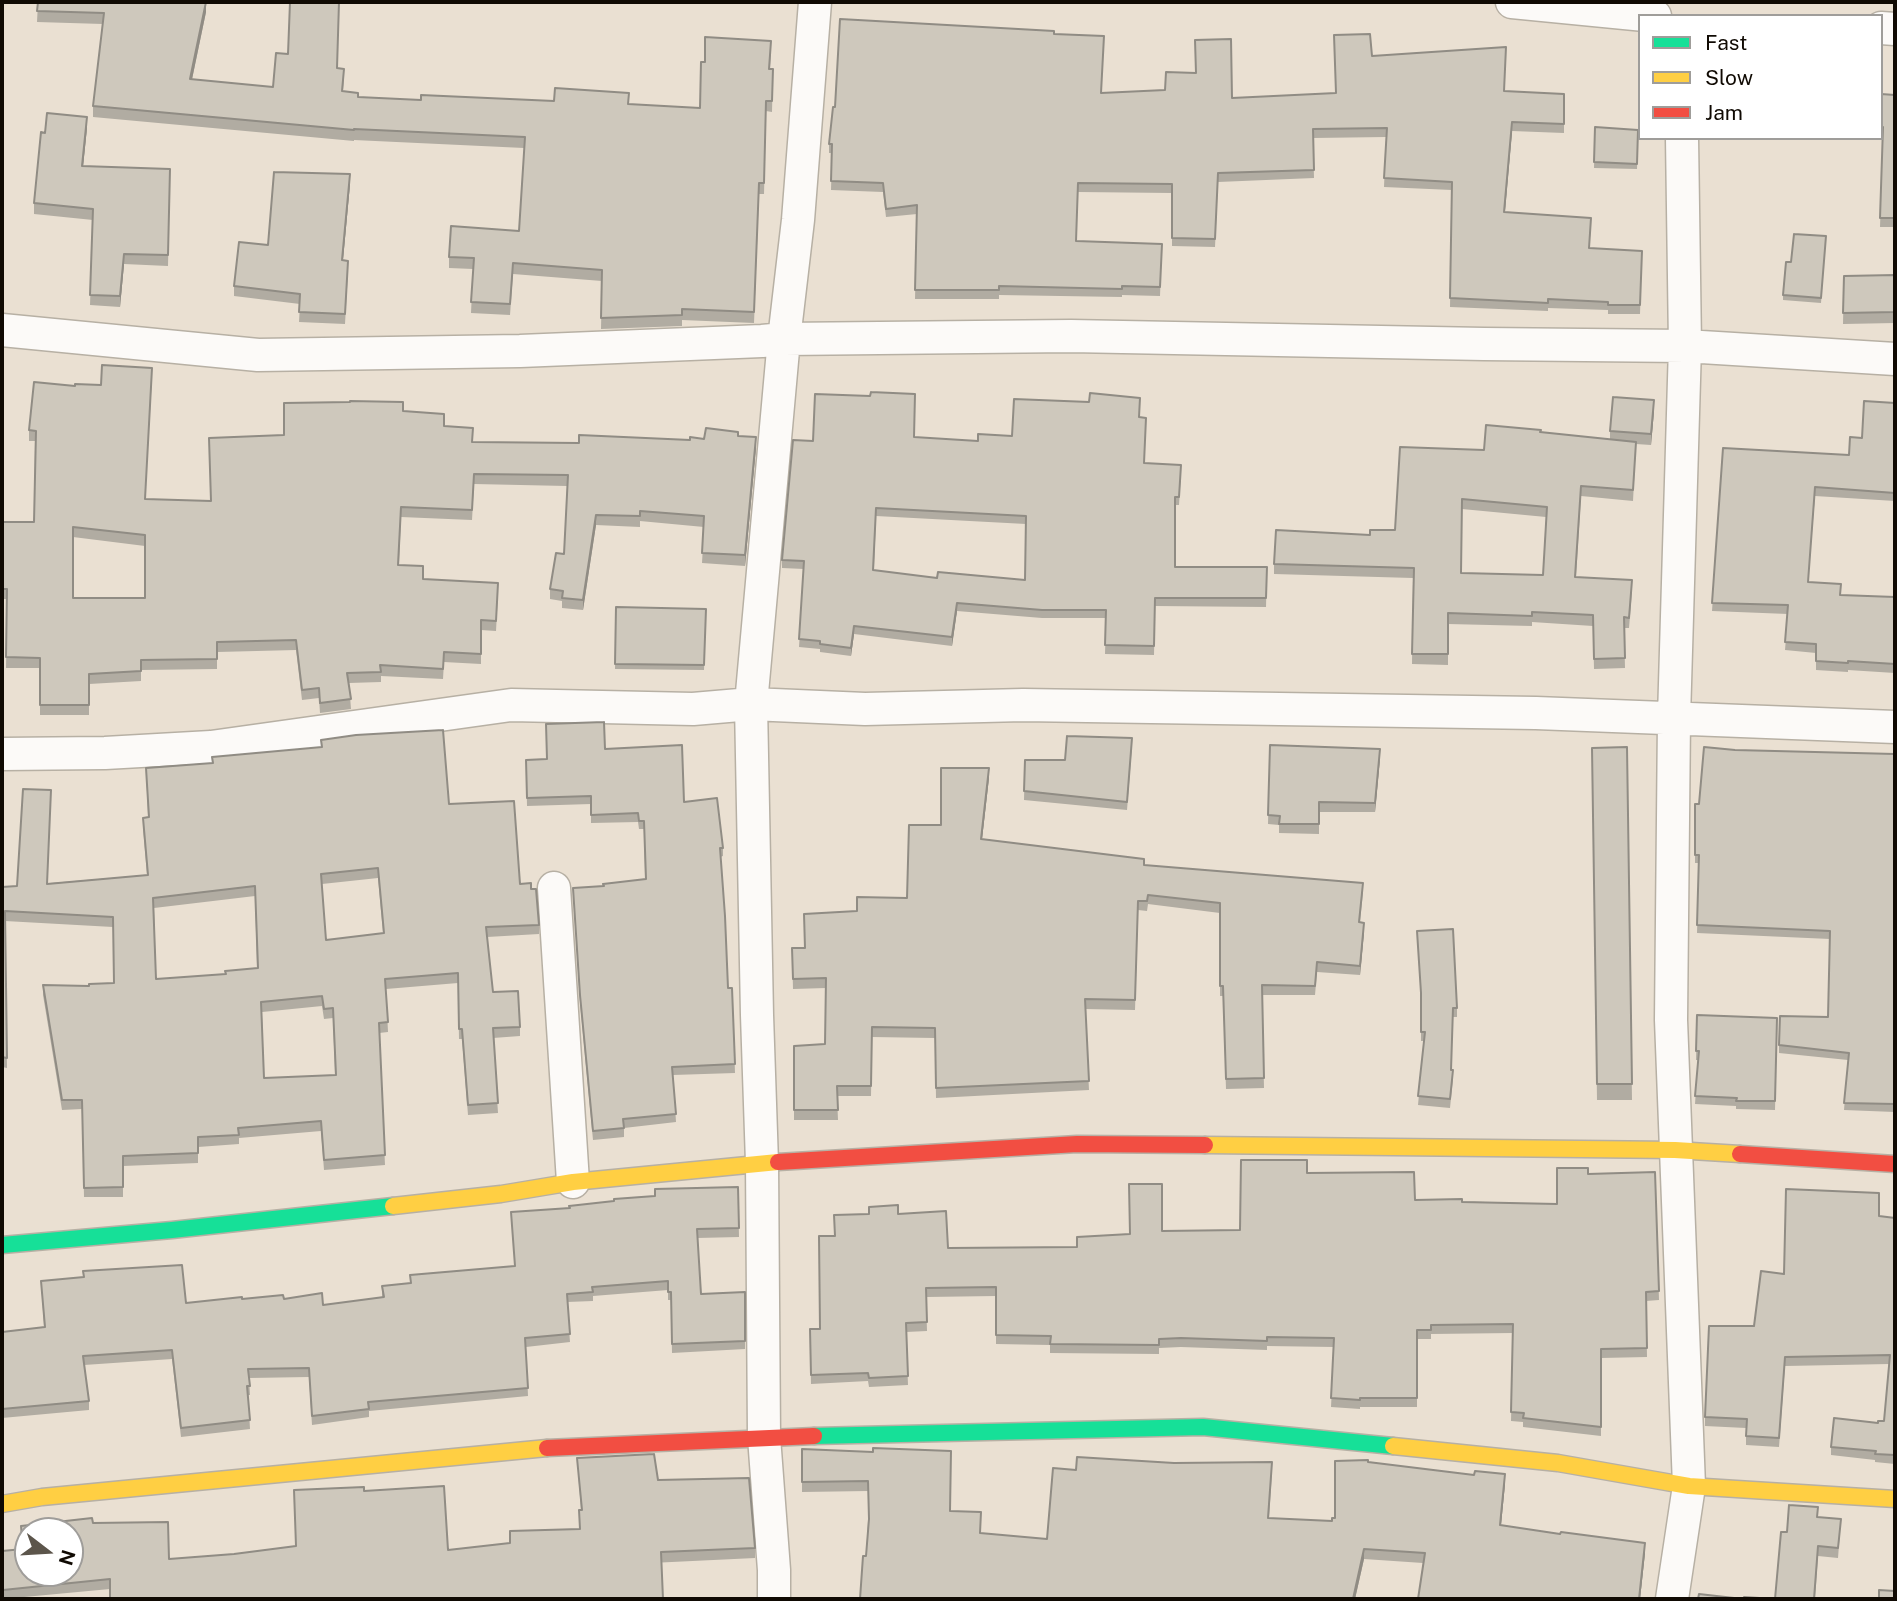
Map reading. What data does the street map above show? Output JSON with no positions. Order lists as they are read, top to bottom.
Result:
{
  "legend": ["Fast", "Slow", "Jam"],
  "north": "right"
}
